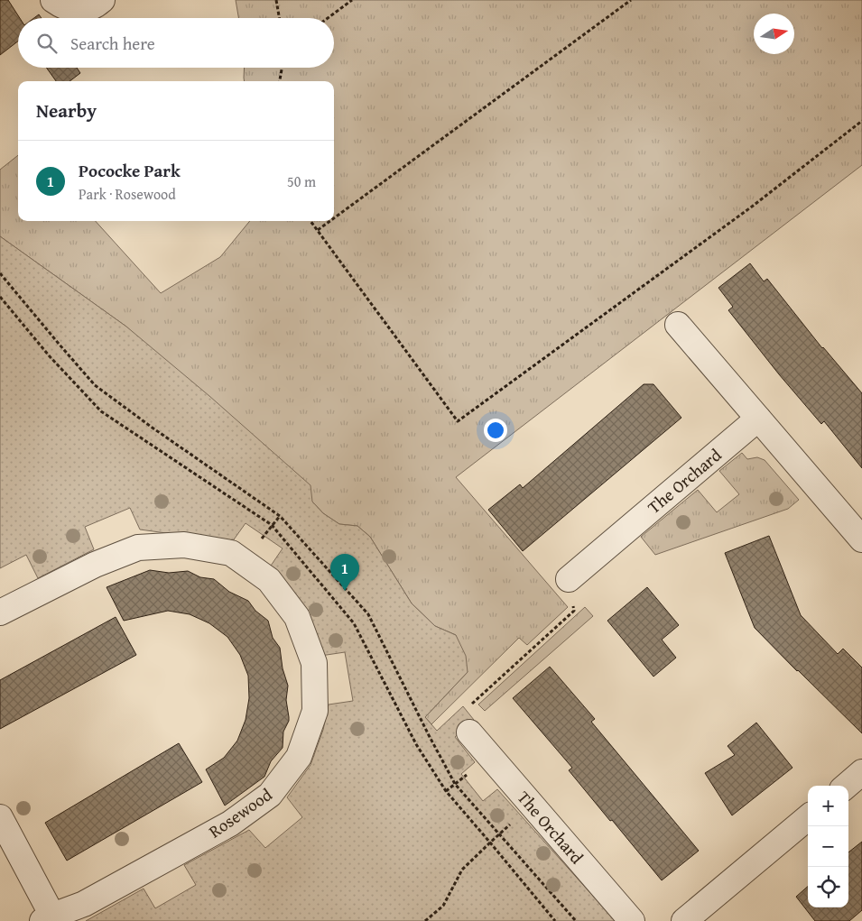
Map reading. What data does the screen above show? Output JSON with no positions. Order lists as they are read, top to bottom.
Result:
{
  "streets": {
    "street": ["The Orchard", "Rosewood"]
  },
  "north": "right",
  "page": {
    "search": "Search here",
    "heading": "Nearby",
    "list": [
      {
        "mark": "1",
        "name": "Pococke Park",
        "note": "Park · Rosewood",
        "value": "50 m"
      }
    ],
    "pins": "1",
    "map_buttons": ["+", "−"]
  }
}
